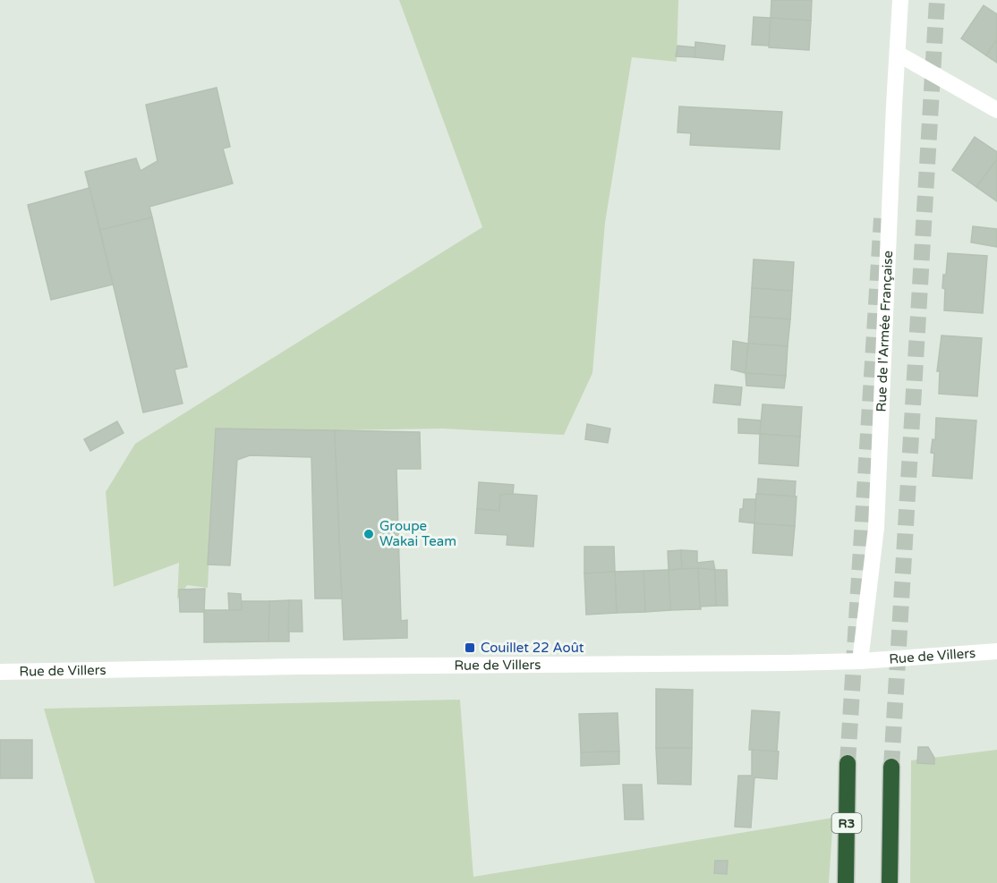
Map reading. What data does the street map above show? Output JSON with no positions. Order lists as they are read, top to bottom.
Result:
{
  "streets": {
    "highway": ["R3"],
    "street": ["Rue de l'Armée Française", "Rue de Villers"]
  },
  "crossings": [
    ["Rue de l'Armée Française", "Rue de Villers"]
  ],
  "places": {
    "other": ["Groupe Wakai Team"],
    "transit": ["Couillet 22 Août"]
  }
}
